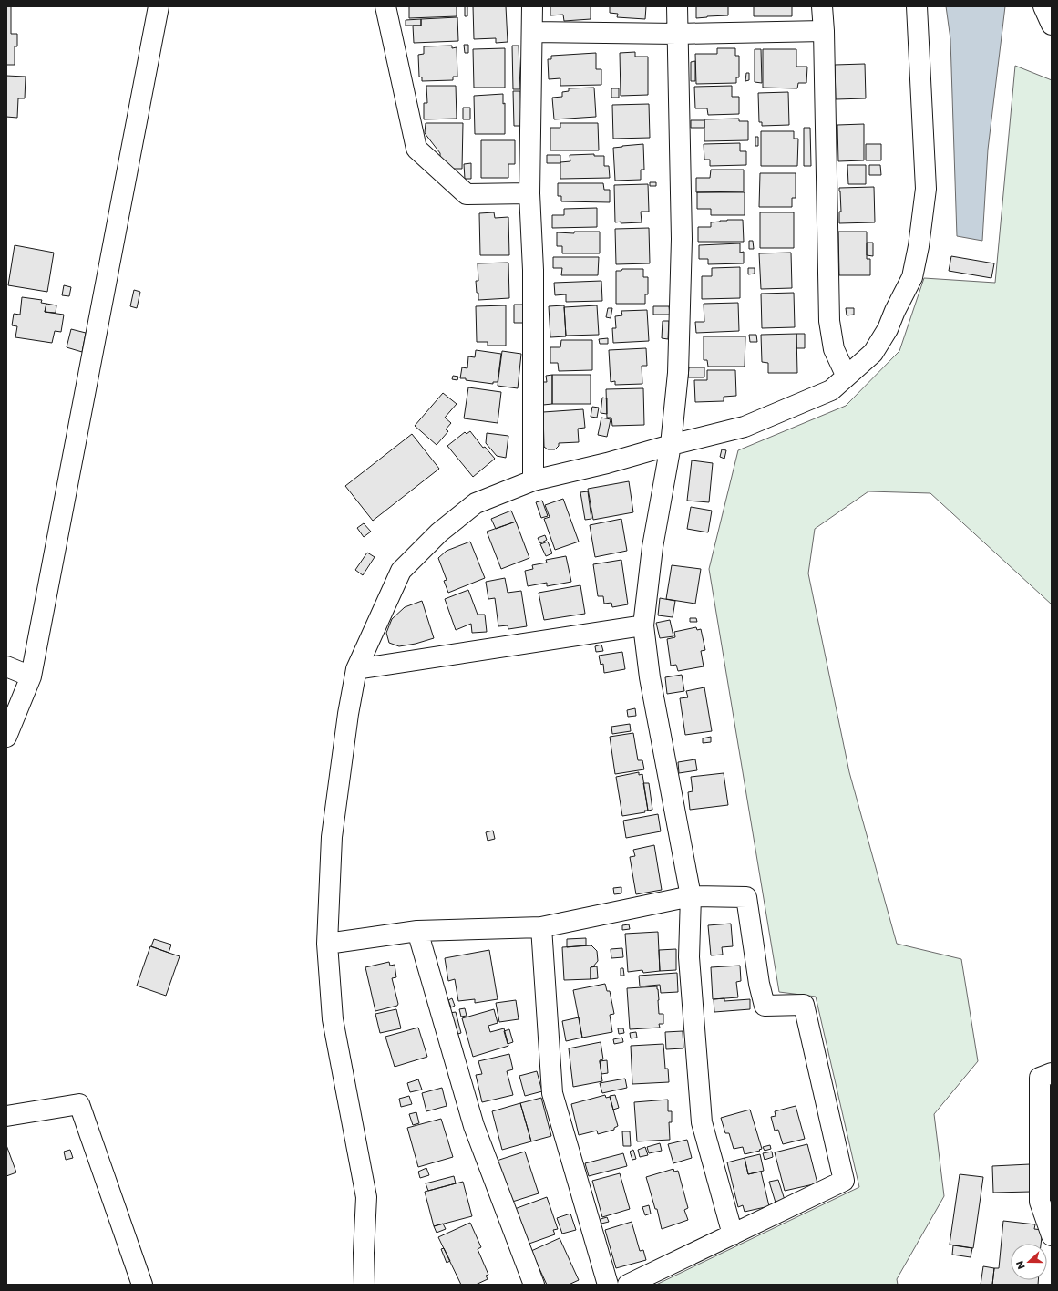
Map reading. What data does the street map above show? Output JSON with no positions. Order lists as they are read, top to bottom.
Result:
{
  "north": "left"
}
